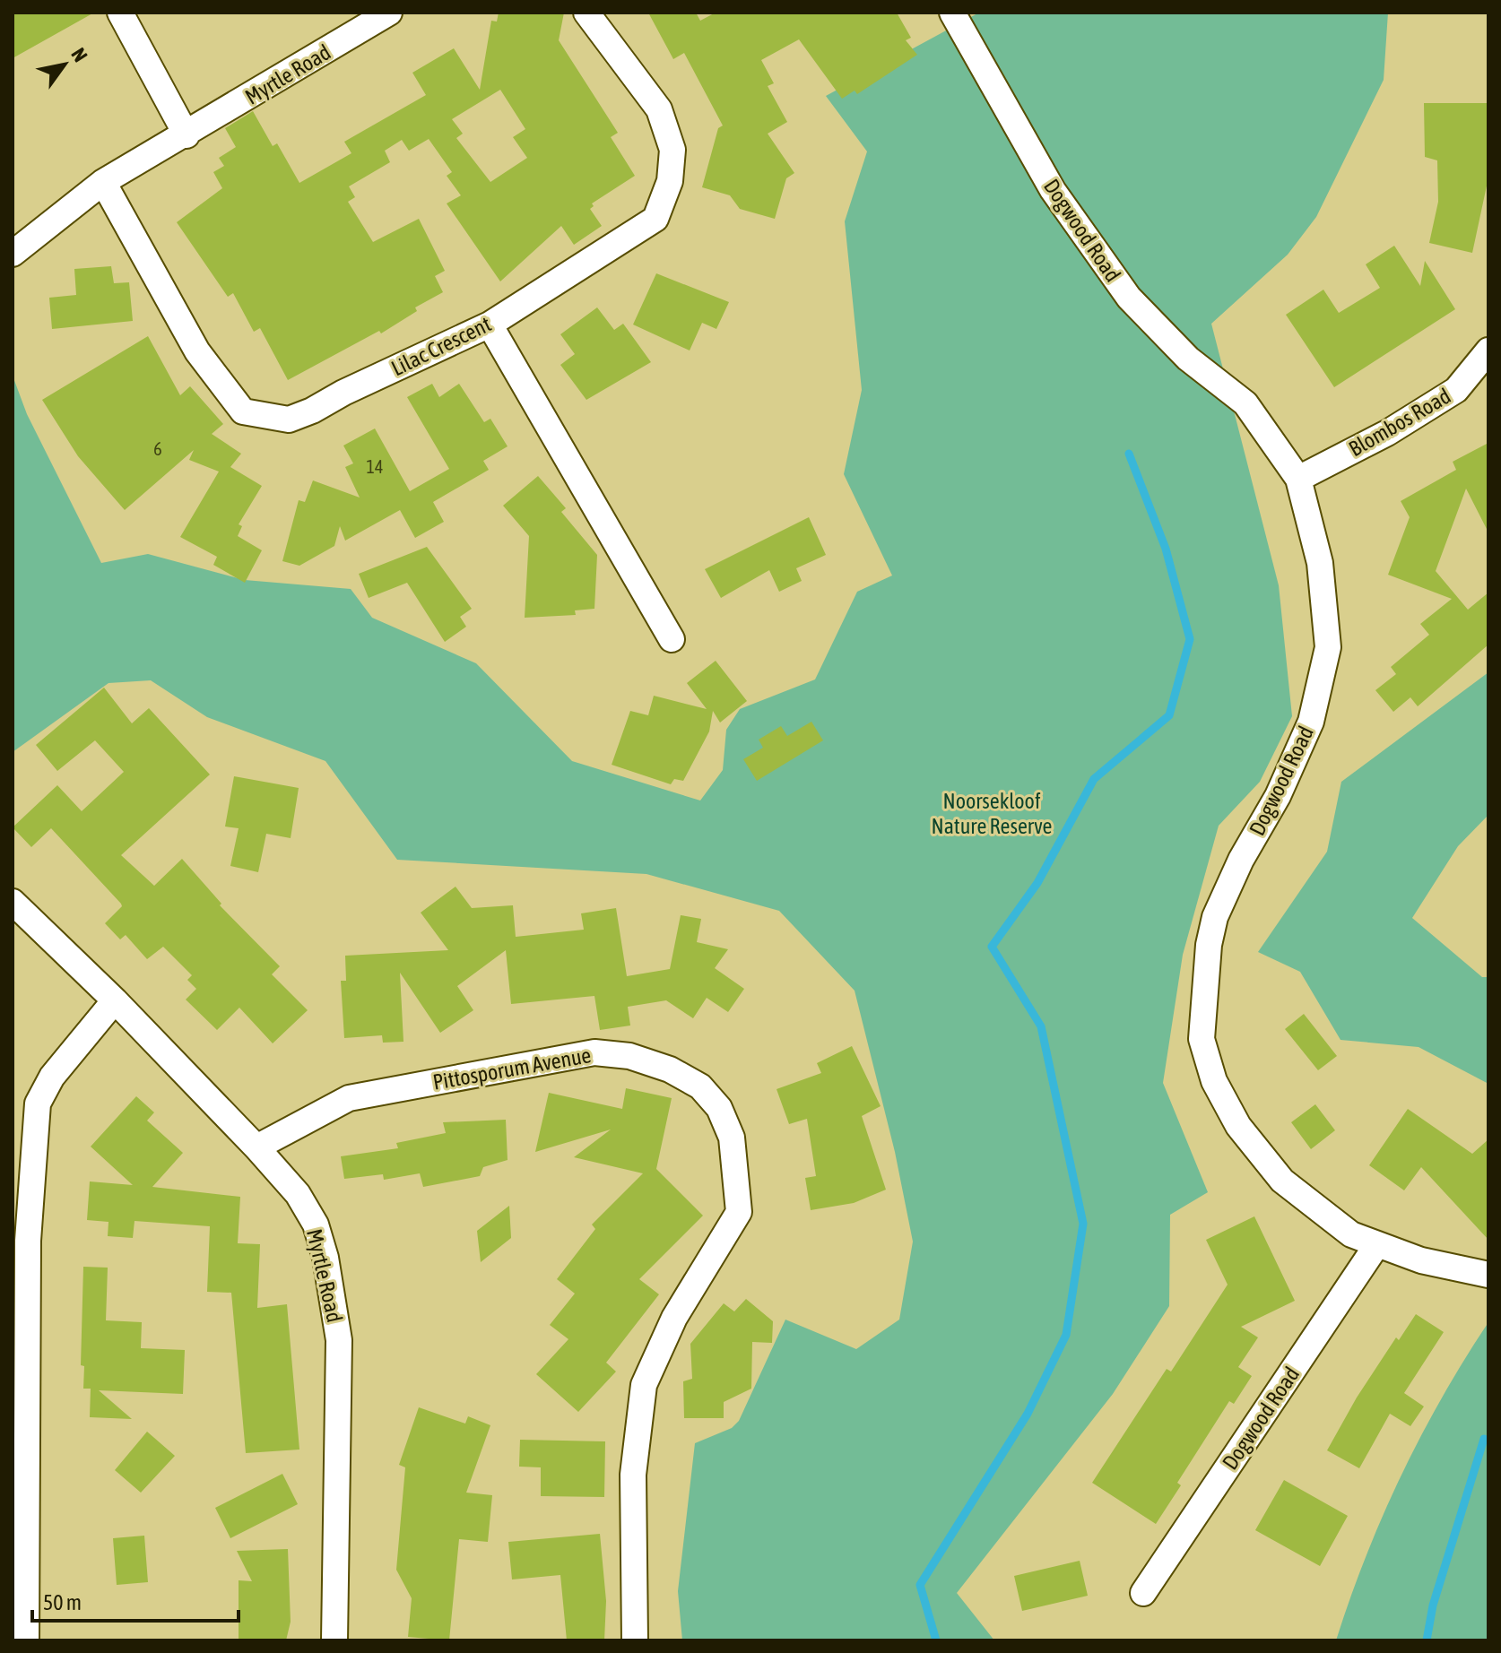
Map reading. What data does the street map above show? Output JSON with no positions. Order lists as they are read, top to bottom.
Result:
{
  "streets": {
    "street": [
      "Myrtle Road",
      "Dogwood Road",
      "Lilac Crescent",
      "Blombos Road",
      "Pittosporum Avenue"
    ]
  },
  "crossings": [
    ["Myrtle Road", "Lilac Crescent"],
    ["Myrtle Road", "Pittosporum Avenue"],
    ["Dogwood Road", "Blombos Road"]
  ],
  "parks": ["Noorsekloof Nature Reserve"],
  "house_numbers": ["6", "14"],
  "scale_bar": "50 m",
  "north": "top right"
}
